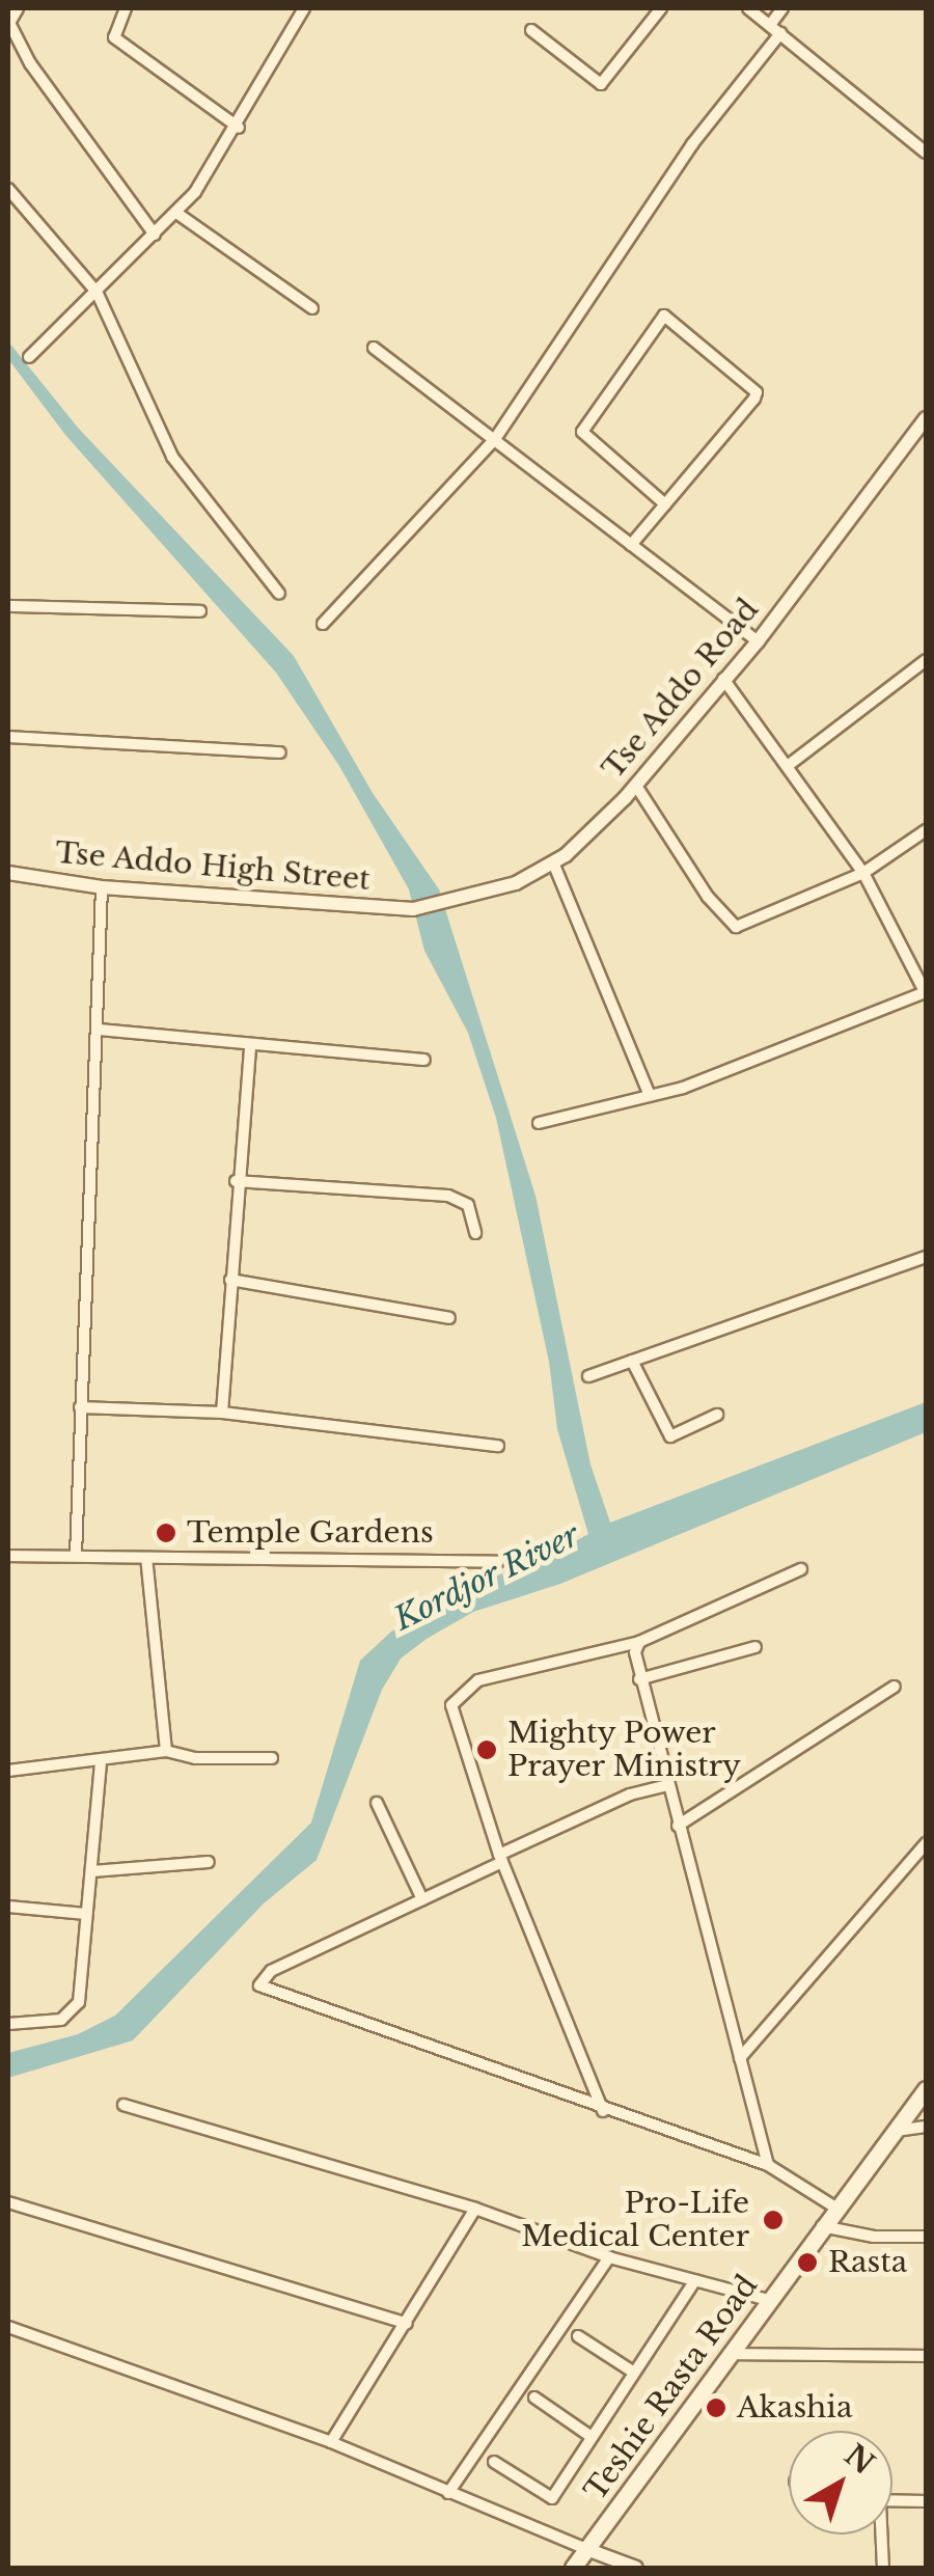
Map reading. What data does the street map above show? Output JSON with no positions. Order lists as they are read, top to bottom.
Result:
{
  "streets": {
    "main road": ["Teshie Rasta Road"],
    "street": ["Tse Addo Road", "Tse Addo High Street"]
  },
  "crossings": [
    ["Tse Addo Road", "Tse Addo High Street"]
  ],
  "water": ["Kordjor River"],
  "places": [
    "Temple Gardens",
    "Mighty Power Prayer Ministry",
    "Pro-Life Medical Center",
    "Rasta",
    "Akashia"
  ],
  "north": "top right"
}
